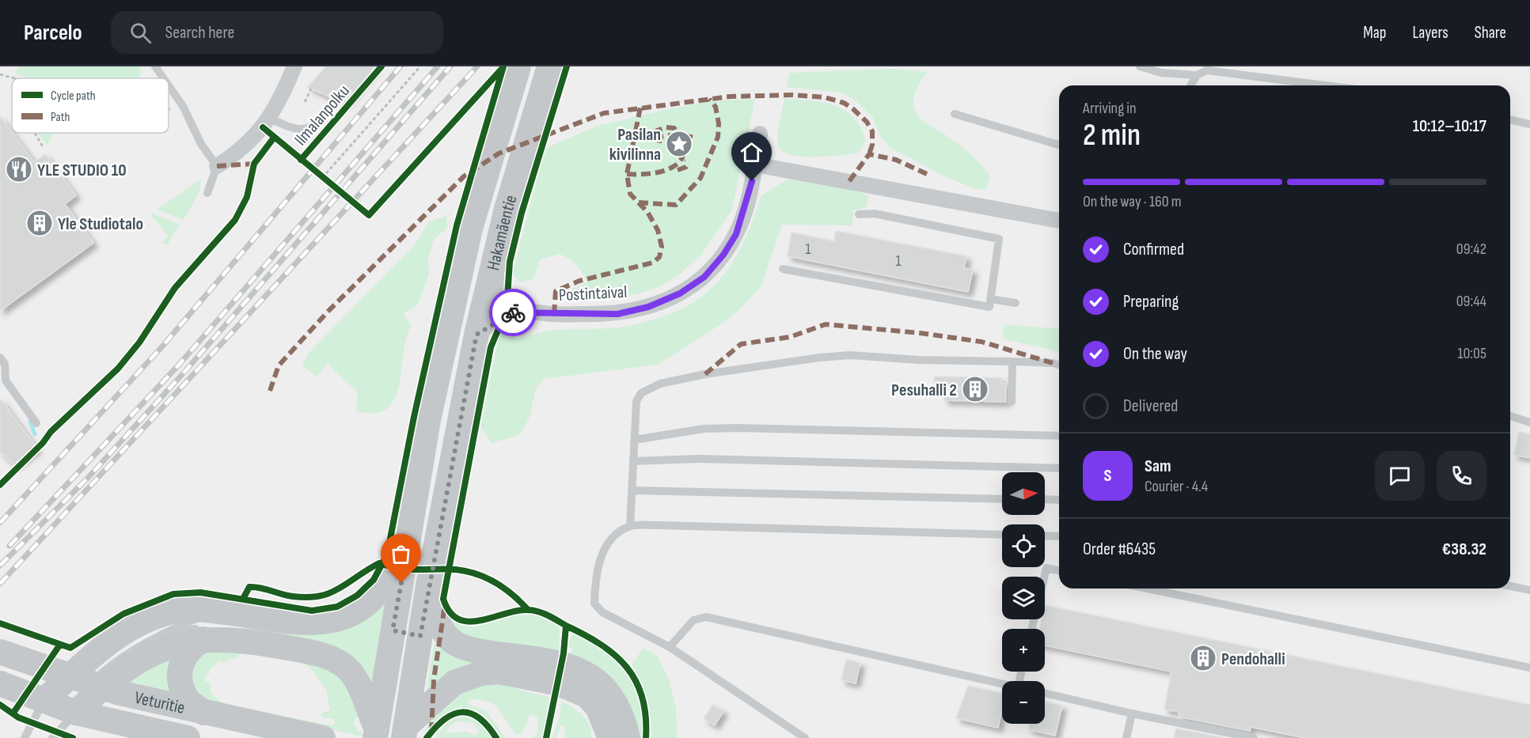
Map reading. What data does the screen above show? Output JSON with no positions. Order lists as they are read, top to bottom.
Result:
{
  "streets": {
    "main road": ["Hakamäentie", "Veturitie"],
    "street": ["Postintaival"],
    "cycle path": ["Ilmalanpolku"]
  },
  "places": {
    "place": ["Pasilan kivilinna"],
    "restaurant": ["YLE STUDIO 10"],
    "building": ["Yle Studiotalo", "Pesuhalli 2", "Pendohalli"]
  },
  "house_numbers": ["1", "1"],
  "legend": ["Cycle path", "Path"],
  "north": "right",
  "page": {
    "header": "Parcelo",
    "search": "Search here",
    "nav": ["Map", "Layers", "Share"],
    "heading": ["2 min", "Arriving in", "10:12–10:17"],
    "panel": [
      "Sam",
      "Courier · 4.4",
      "Order #6435",
      "€38.32"
    ],
    "bar": "On the way · 160 m",
    "list": [
      ["Confirmed", "09:42"],
      ["Preparing", "09:44"],
      ["On the way", "10:05"],
      "Delivered"
    ],
    "round": "S",
    "map_buttons": ["+", "−"]
  }
}
